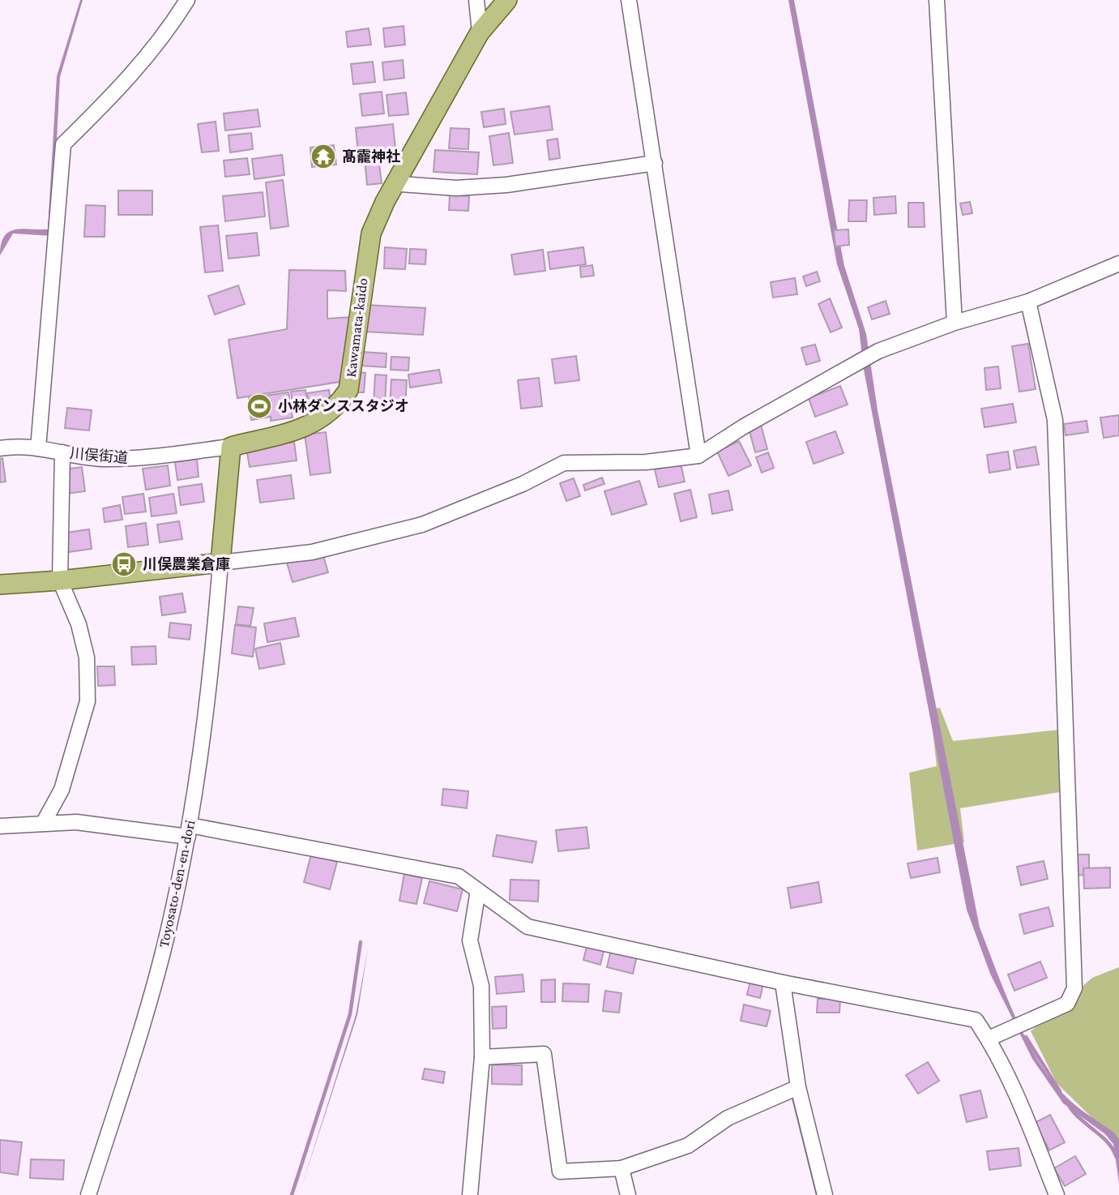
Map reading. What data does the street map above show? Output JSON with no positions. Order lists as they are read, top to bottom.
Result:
{
  "streets": {
    "main road": ["Kawamata-kaido"],
    "street": ["川俣街道", "Toyosato-den-en-dori"]
  },
  "crossings": [
    ["Kawamata-kaido", "川俣街道"]
  ],
  "places": {
    "temple": ["髙靇神社"],
    "sports": ["小林ダンススタジオ"],
    "bus stop": ["川俣農業倉庫"]
  }
}
